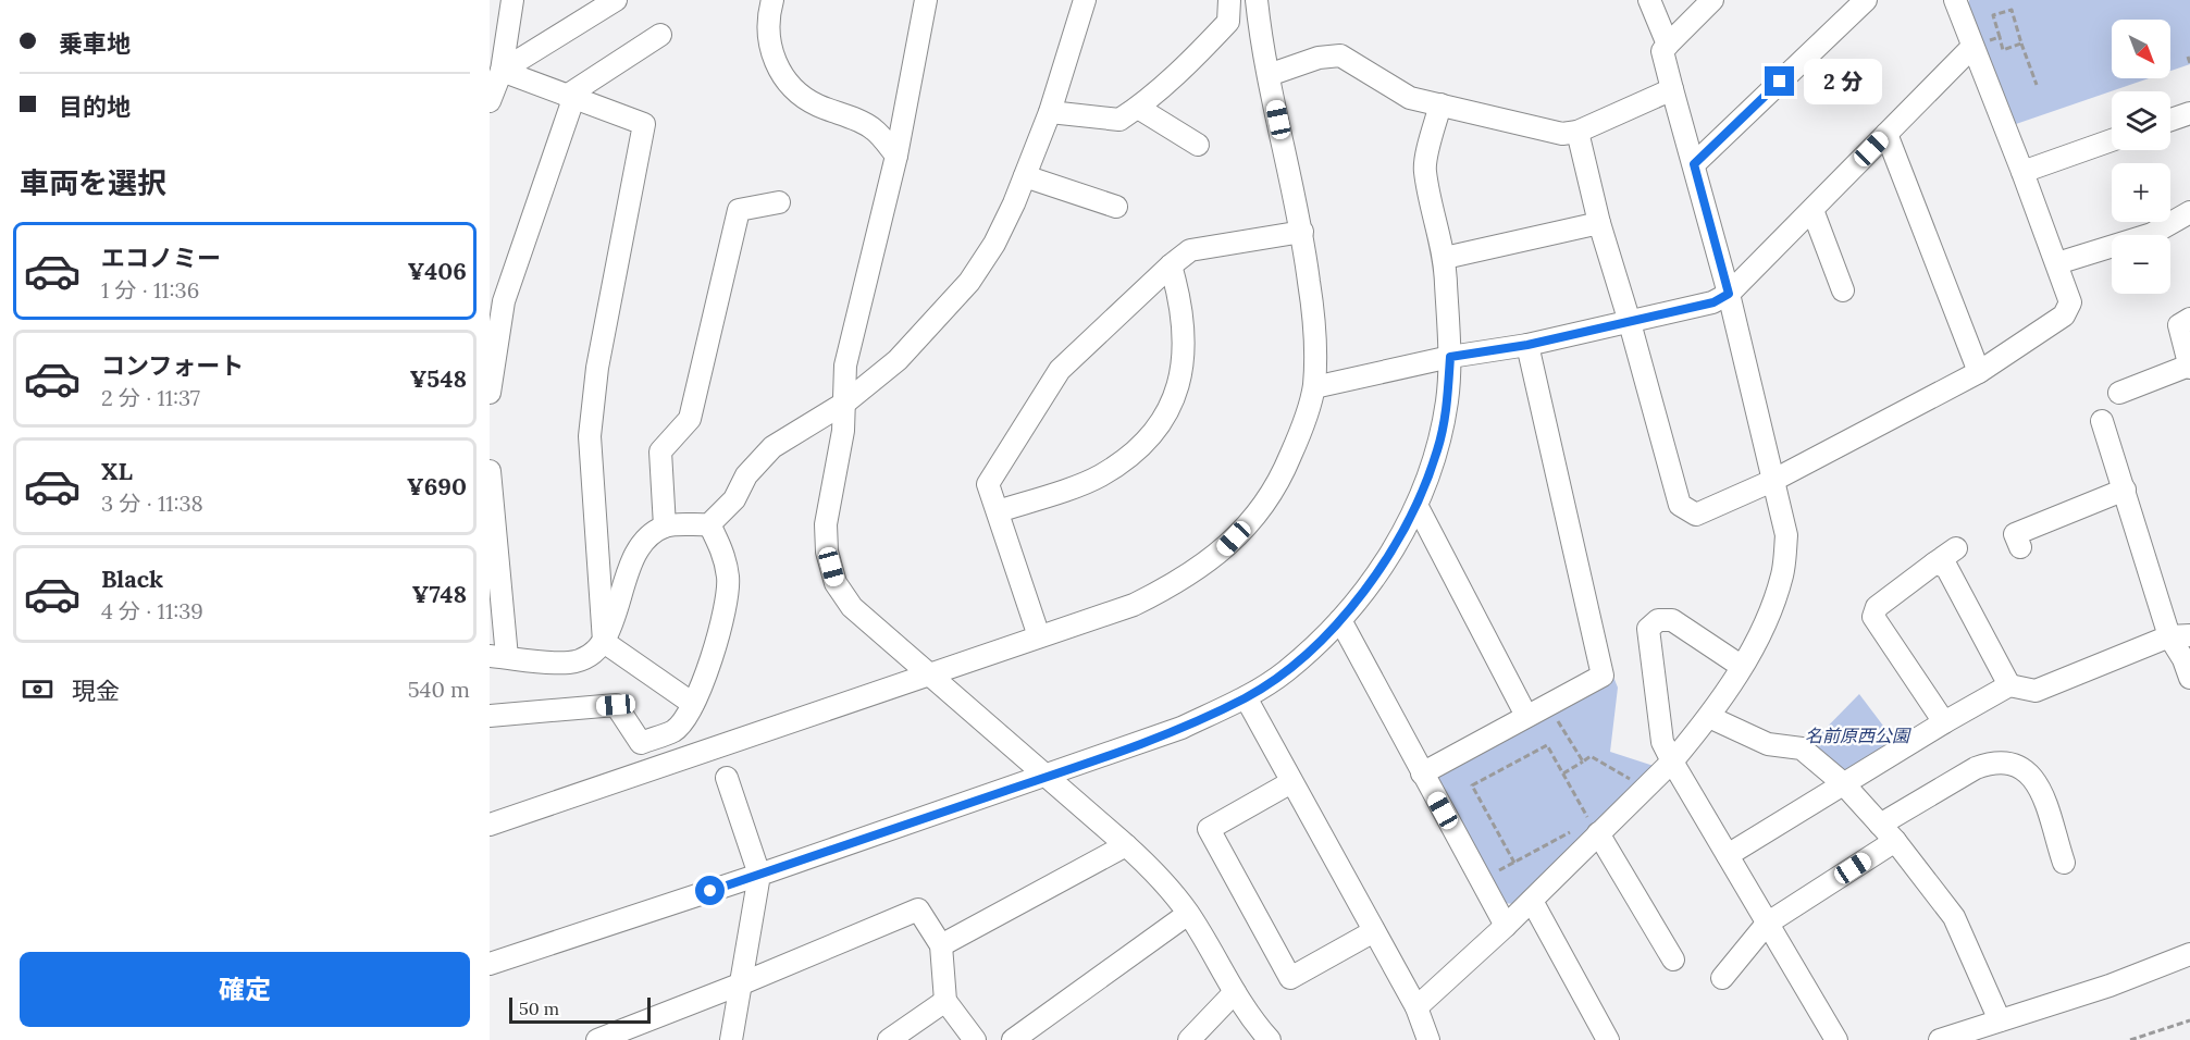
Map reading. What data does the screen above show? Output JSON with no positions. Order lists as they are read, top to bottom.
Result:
{
  "parks": ["名前原西公園"],
  "scale_bar": "50 m",
  "north": "bottom right",
  "page": {
    "banner": ["乗車地", "目的地"],
    "map_buttons": ["+", "−"],
    "bubble": "2 分",
    "heading": "車両を選択",
    "list": [
      {
        "name": "エコノミー",
        "note": "1 分 · 11:36",
        "value": "¥406"
      },
      {
        "name": "コンフォート",
        "note": "2 分 · 11:37",
        "value": "¥548"
      },
      {
        "name": "XL",
        "note": "3 分 · 11:38",
        "value": "¥690"
      },
      {
        "name": "Black",
        "note": "4 分 · 11:39",
        "value": "¥748"
      }
    ],
    "pay": ["現金", "540 m"],
    "buttons": "確定",
    "scale": "50 m"
  }
}
